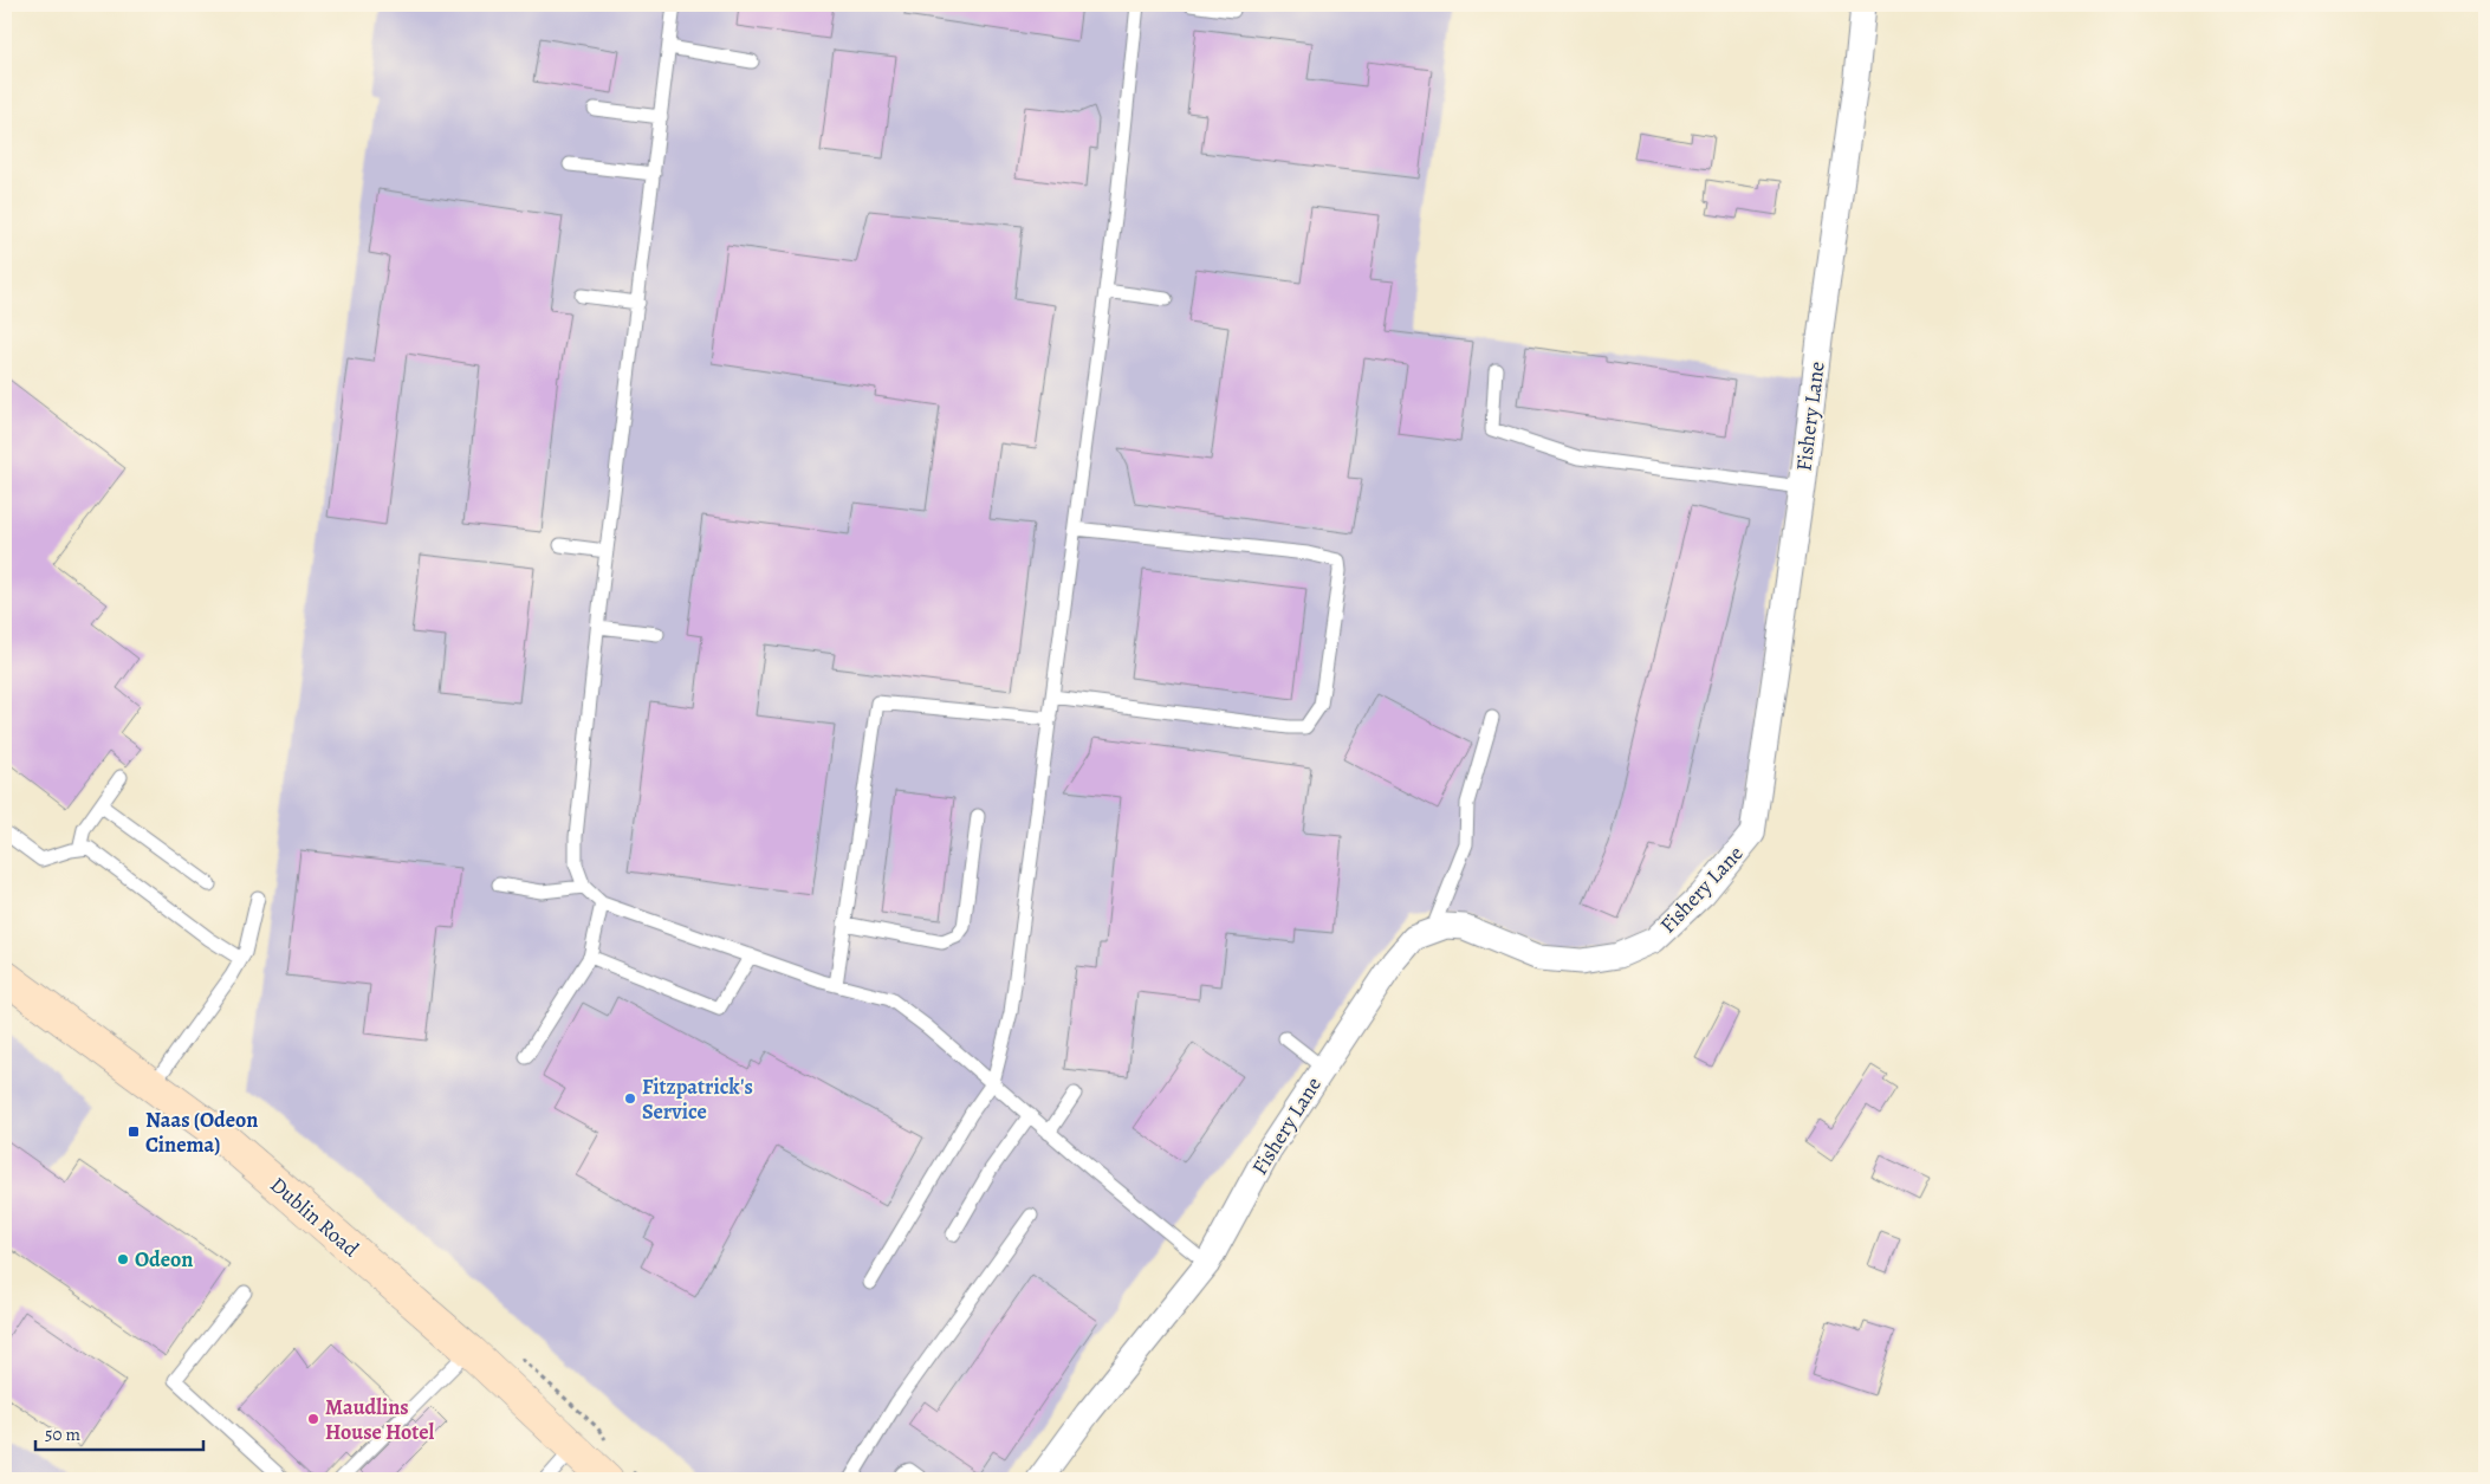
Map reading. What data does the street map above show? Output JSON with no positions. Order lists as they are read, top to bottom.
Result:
{
  "streets": {
    "main road": ["Dublin Road"],
    "street": ["Fishery Lane"]
  },
  "places": {
    "other": ["Fitzpatrick's Service", "Odeon", "Maudlins House Hotel"],
    "transit": ["Naas (Odeon Cinema)"]
  },
  "scale_bar": "50 m"
}
